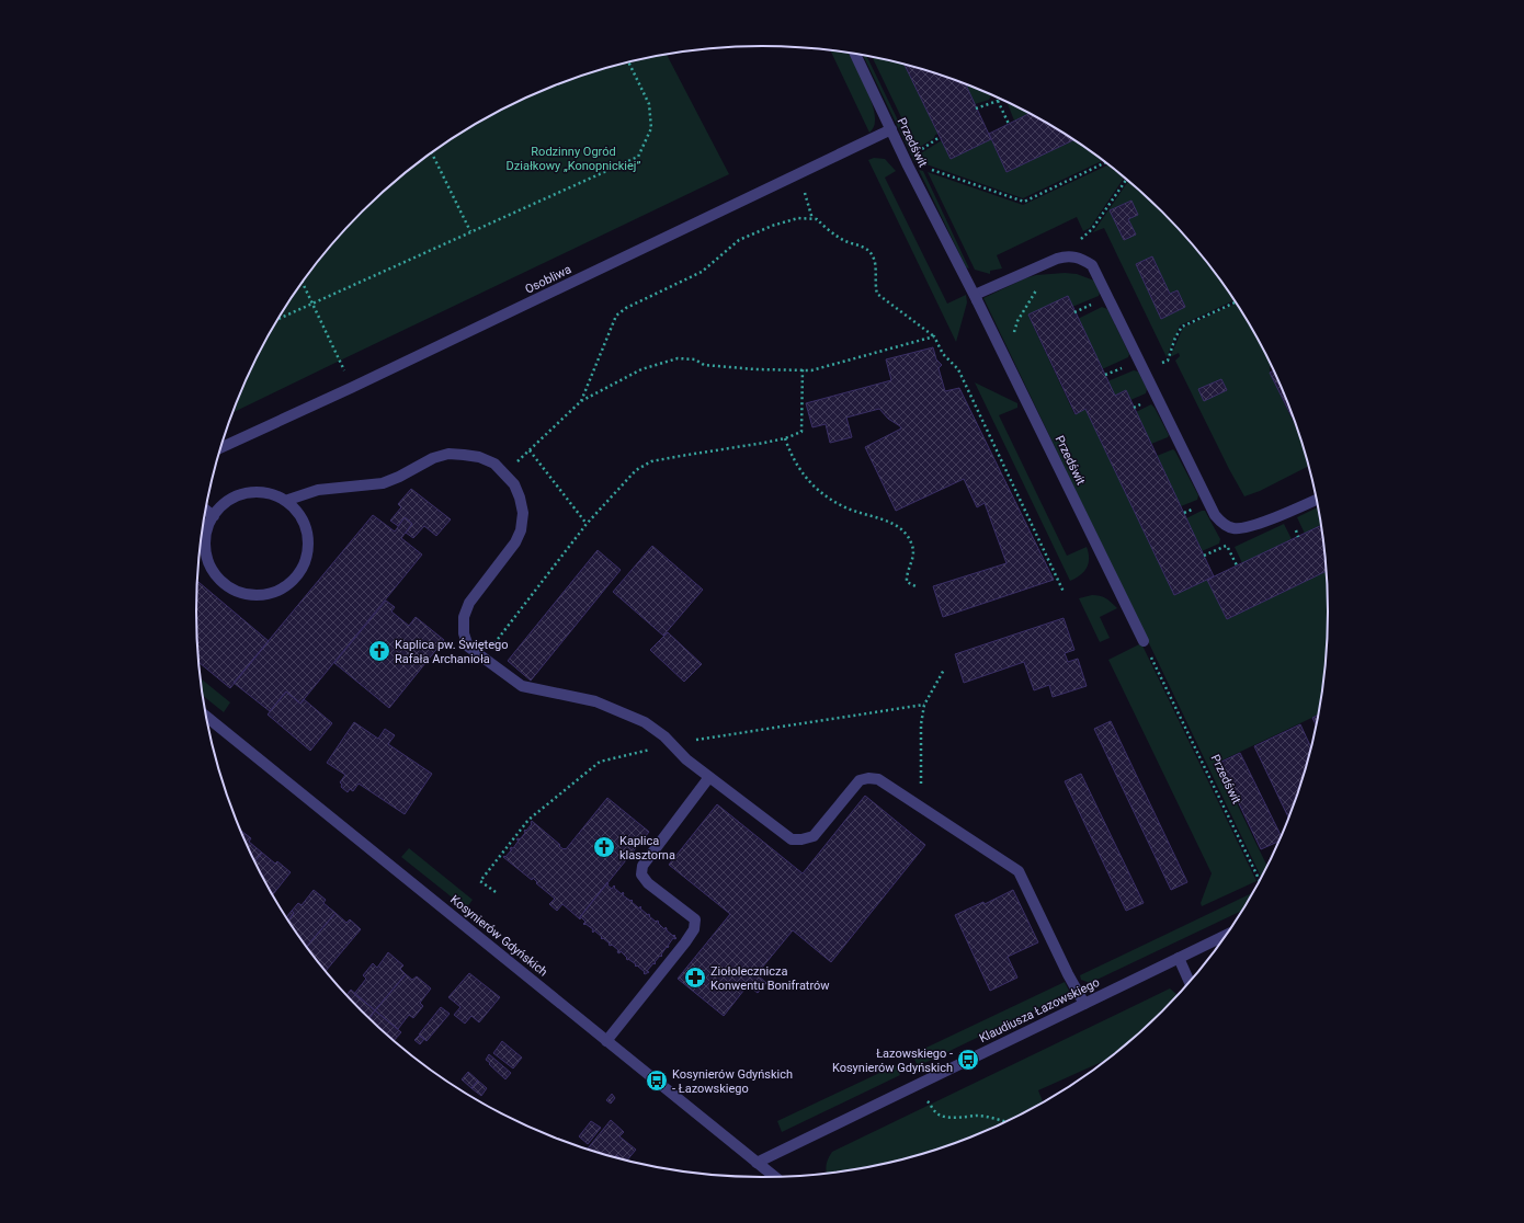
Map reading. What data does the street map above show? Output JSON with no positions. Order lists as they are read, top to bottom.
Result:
{
  "streets": {
    "street": [
      "Przedświt",
      "Osobliwa",
      "Kosynierów Gdyńskich",
      "Klaudiusza Łazowskiego"
    ]
  },
  "crossings": [
    ["Przedświt", "Osobliwa"],
    ["Kosynierów Gdyńskich", "Klaudiusza Łazowskiego"]
  ],
  "parks": ["Rodzinny Ogród Działkowy „Konopnickiej”"],
  "places": {
    "church": ["Kaplica pw. Świętego Rafała Archanioła", "Kaplica klasztorna"],
    "pharmacy": ["Ziołolecznicza Konwentu Bonifratrów"],
    "bus stop": ["Łazowskiego - Kosynierów Gdyńskich", "Kosynierów Gdyńskich - Łazowskiego"]
  }
}
